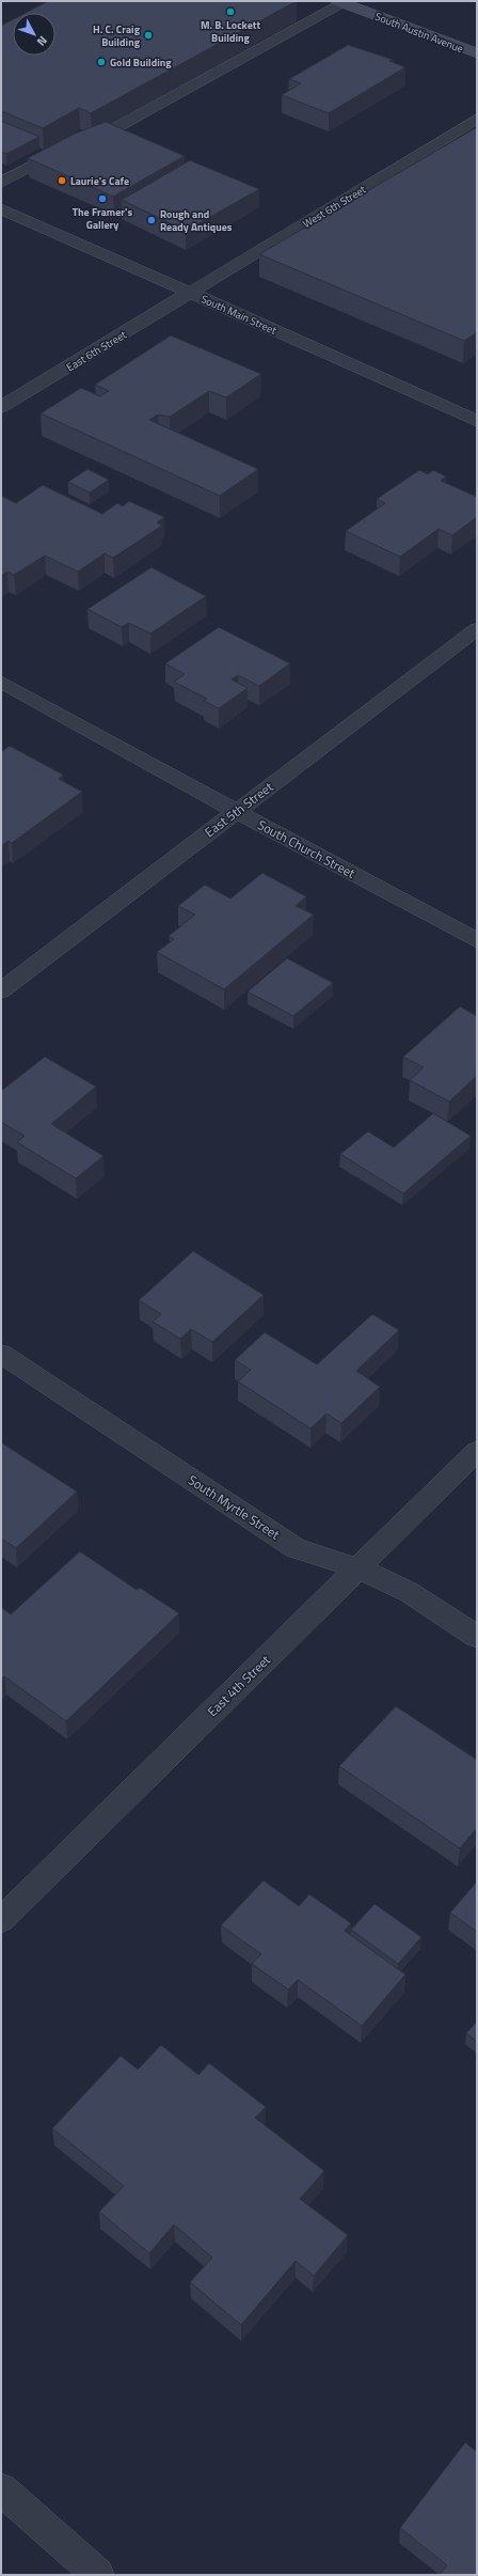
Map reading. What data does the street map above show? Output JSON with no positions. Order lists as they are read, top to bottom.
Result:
{
  "streets": {
    "main road": ["South Austin Avenue"],
    "street": [
      "West 6th Street",
      "South Main Street",
      "East 6th Street",
      "East 5th Street",
      "South Church Street",
      "South Myrtle Street",
      "East 4th Street"
    ]
  },
  "crossings": [
    ["West 6th Street", "South Main Street"],
    ["West 6th Street", "East 6th Street"],
    ["South Main Street", "East 6th Street"],
    ["East 5th Street", "South Church Street"],
    ["South Myrtle Street", "East 4th Street"]
  ],
  "places": [
    "M. B. Lockett Building",
    "H. C. Craig Building",
    "Gold Building",
    "Laurie's Cafe",
    "The Framer's Gallery",
    "Rough and Ready Antiques"
  ],
  "north": "bottom right"
}
